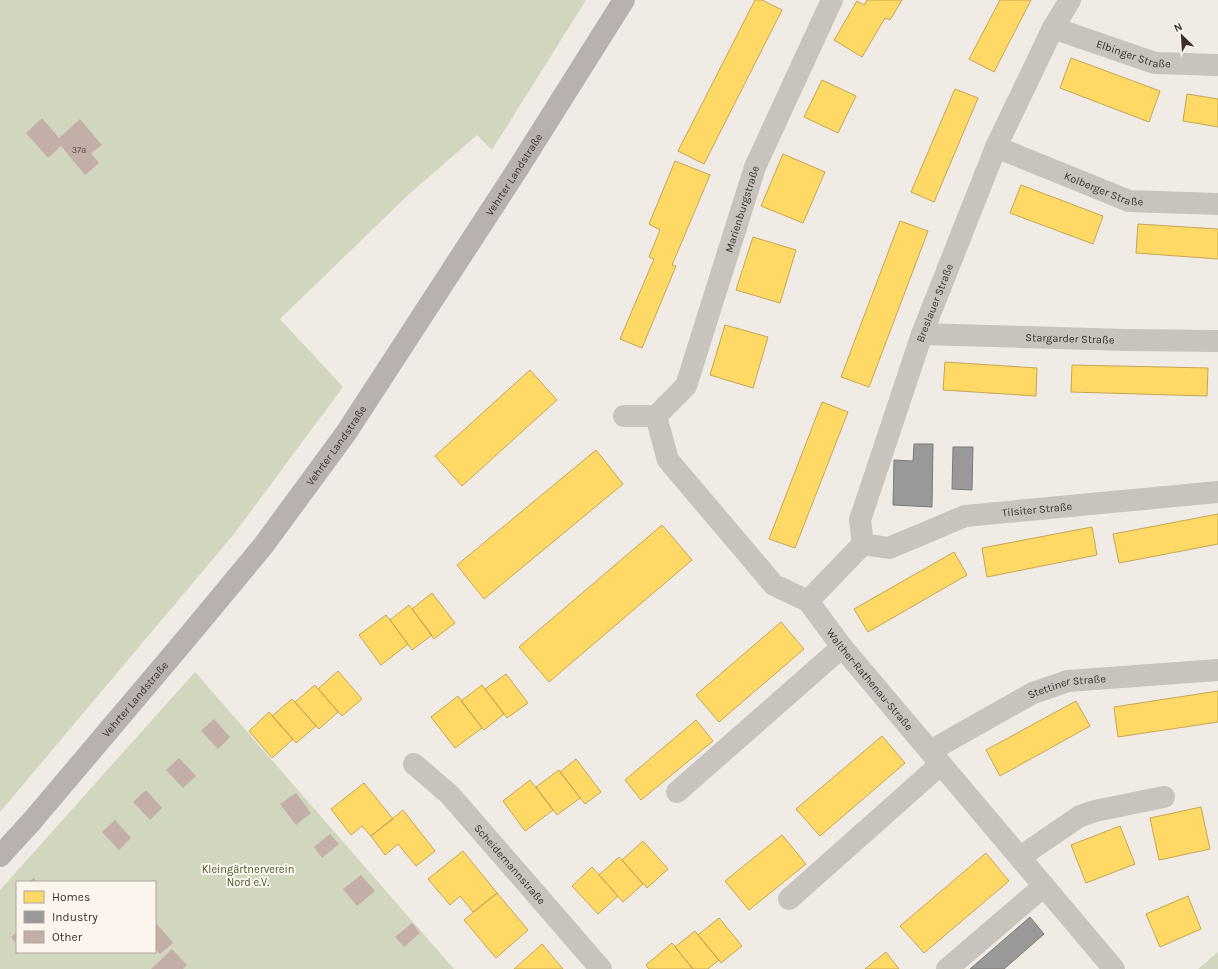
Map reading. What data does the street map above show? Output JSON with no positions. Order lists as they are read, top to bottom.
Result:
{
  "streets": {
    "main road": ["Vehrter Landstraße"],
    "street": [
      "Elbinger Straße",
      "Kolberger Straße",
      "Marienburgstraße",
      "Breslauer Straße",
      "Stargarder Straße",
      "Tilsiter Straße",
      "Walther-Rathenau-Straße",
      "Stettiner Straße",
      "Scheidemannstraße"
    ]
  },
  "crossings": [
    ["Elbinger Straße", "Breslauer Straße"],
    ["Kolberger Straße", "Breslauer Straße"],
    ["Marienburgstraße", "Walther-Rathenau-Straße"],
    ["Breslauer Straße", "Stargarder Straße"],
    ["Breslauer Straße", "Tilsiter Straße"],
    ["Walther-Rathenau-Straße", "Stettiner Straße"]
  ],
  "parks": ["Kleingärtnerverein Nord e.V."],
  "house_numbers": ["37a"],
  "legend": ["Homes", "Industry", "Other"],
  "north": "top left"
}
